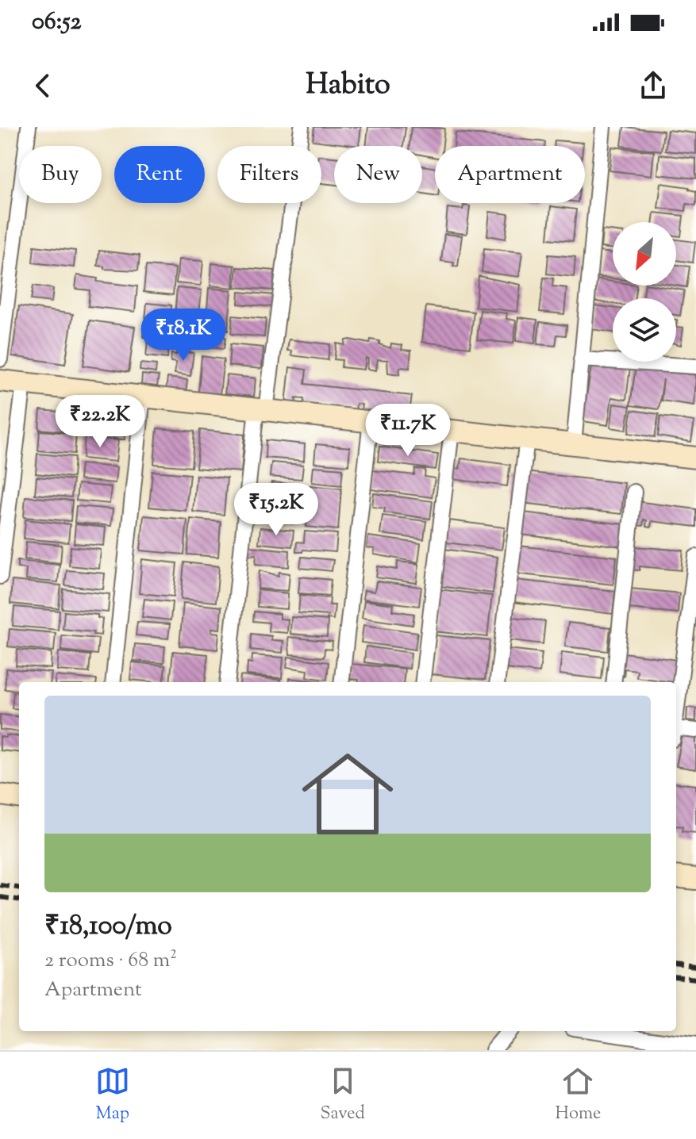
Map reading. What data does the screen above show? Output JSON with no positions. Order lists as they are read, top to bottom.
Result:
{
  "north": "bottom left",
  "page": {
    "status": "06:52",
    "header": "Habito",
    "chip": [
      "Buy",
      "Rent",
      "Filters",
      "New",
      "Apartment"
    ],
    "price": [
      "₹18.1K",
      "₹22.2K",
      "₹11.7K",
      "₹15.2K"
    ],
    "list": [
      {
        "name": "₹18,100/mo",
        "note": "2 rooms · 68 m² · Apartment"
      }
    ],
    "tabs": ["Map", "Saved", "Home"]
  }
}
